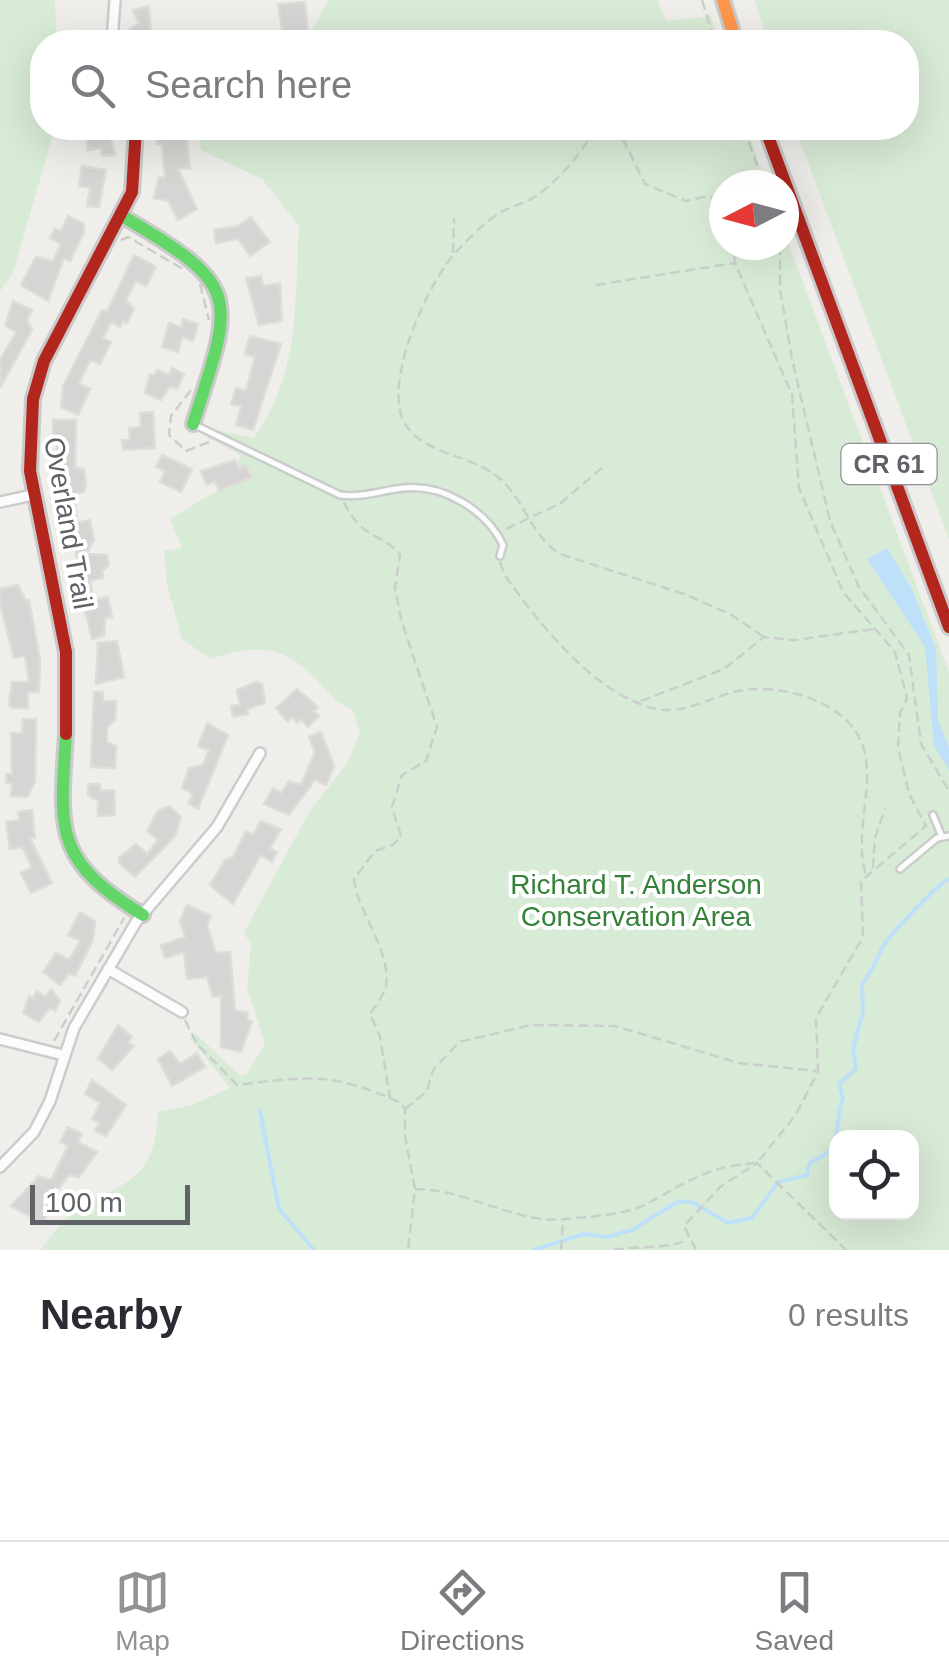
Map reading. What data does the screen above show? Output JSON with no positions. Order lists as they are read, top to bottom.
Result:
{
  "streets": {
    "street": ["CR 61", "Overland Trail"]
  },
  "parks": ["Richard T. Anderson Conservation Area"],
  "scale_bar": "100 m",
  "north": "left",
  "page": {
    "search": "Search here",
    "scale": "100 m",
    "heading": ["Nearby", "0 results"],
    "nav": ["Map", "Directions", "Saved"]
  }
}
